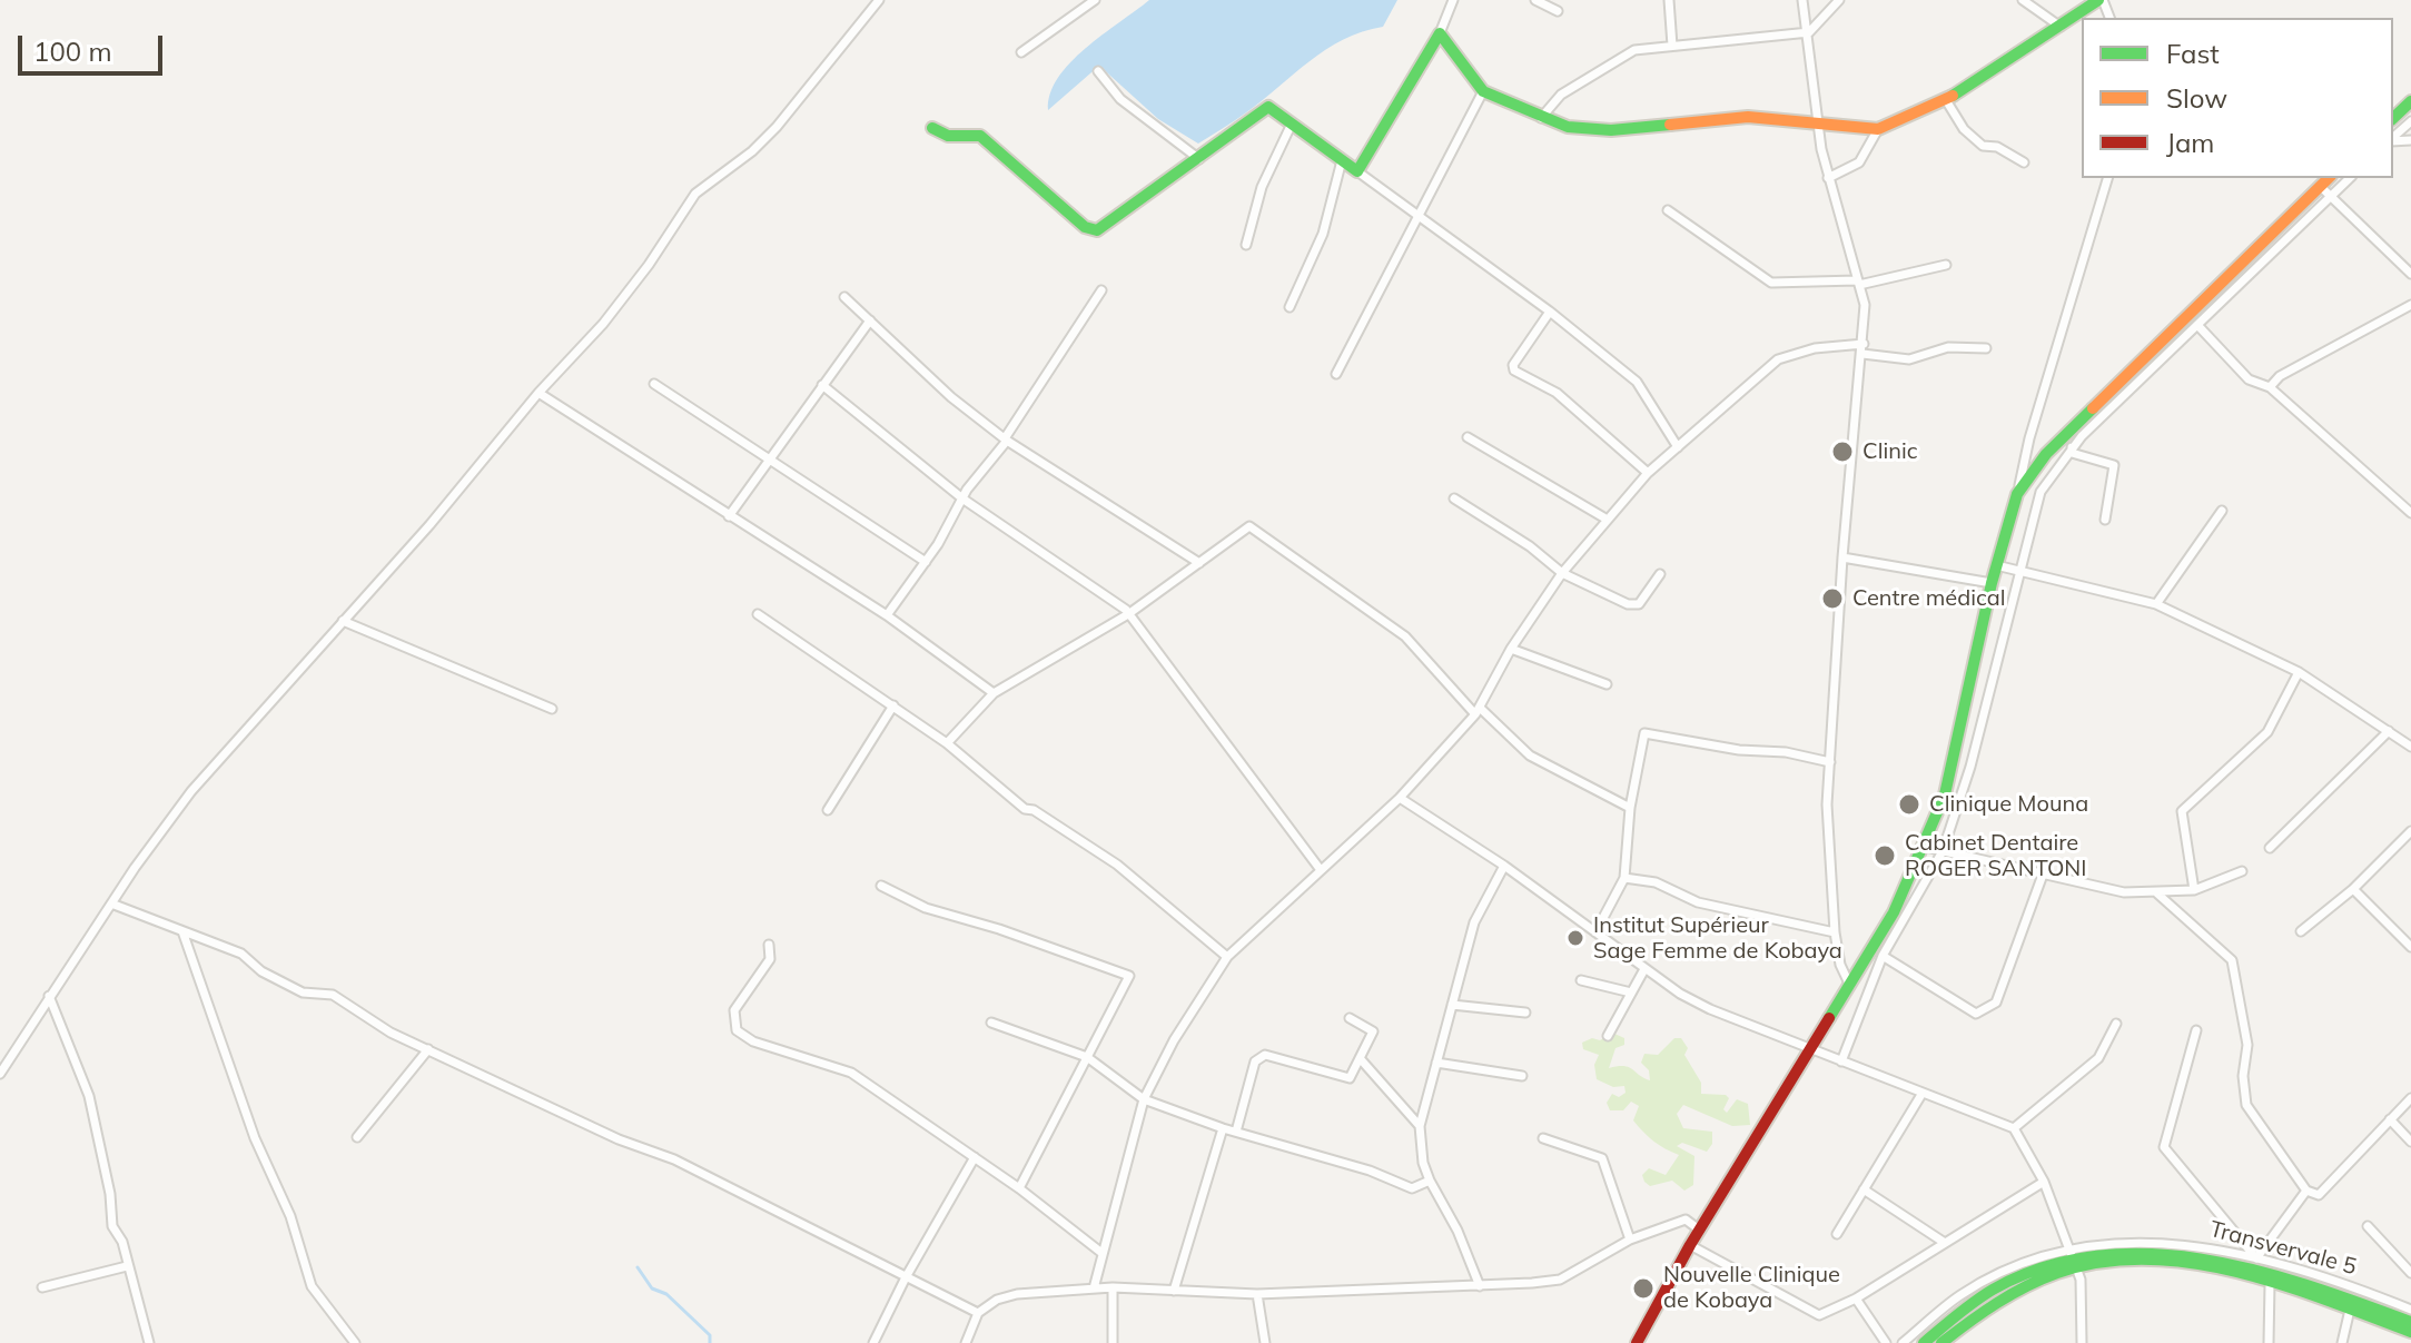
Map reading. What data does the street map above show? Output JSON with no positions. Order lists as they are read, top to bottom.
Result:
{
  "streets": {
    "main road": ["Transvervale 5"]
  },
  "places": [
    "Clinic",
    "Centre médical",
    "Clinique Mouna",
    "Cabinet Dentaire ROGER SANTONI",
    "Institut Supérieur Sage Femme de Kobaya",
    "Nouvelle Clinique de Kobaya"
  ],
  "legend": ["Fast", "Slow", "Jam"],
  "scale_bar": "100 m"
}
